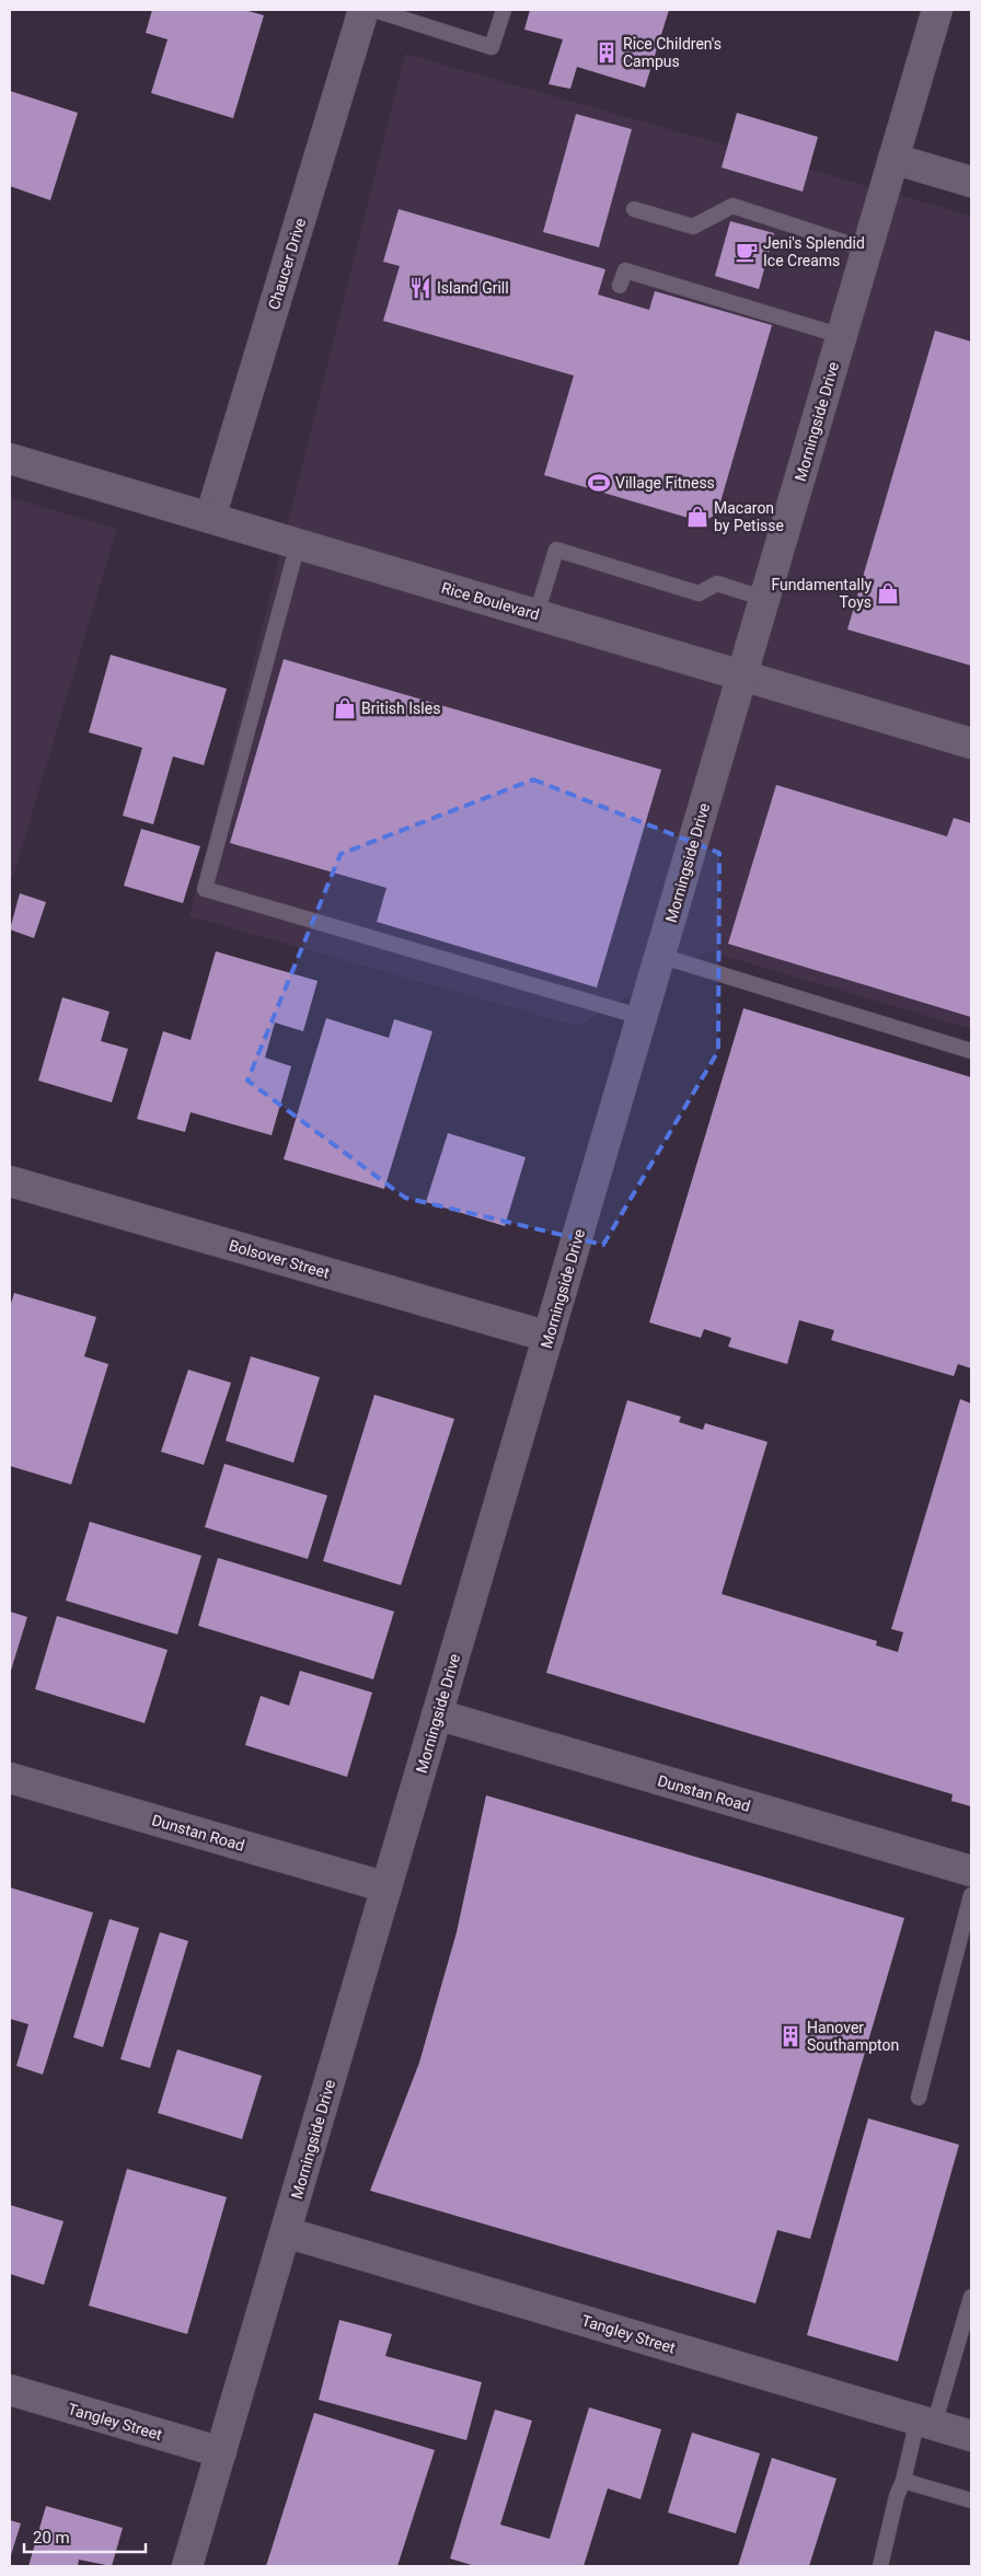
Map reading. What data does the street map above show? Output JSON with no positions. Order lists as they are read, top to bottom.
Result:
{
  "streets": {
    "street": [
      "Chaucer Drive",
      "Morningside Drive",
      "Rice Boulevard",
      "Bolsover Street",
      "Dunstan Road",
      "Tangley Street"
    ]
  },
  "crossings": [
    ["Chaucer Drive", "Rice Boulevard"],
    ["Morningside Drive", "Rice Boulevard"],
    ["Morningside Drive", "Bolsover Street"],
    ["Morningside Drive", "Dunstan Road"],
    ["Morningside Drive", "Tangley Street"]
  ],
  "places": {
    "building": ["Rice Children's Campus", "Hanover Southampton"],
    "cafe": ["Jeni's Splendid Ice Creams"],
    "restaurant": ["Island Grill"],
    "sports": ["Village Fitness"],
    "shop": ["Macaron by Petisse", "Fundamentally Toys", "British Isles"]
  },
  "scale_bar": "20 m"
}
